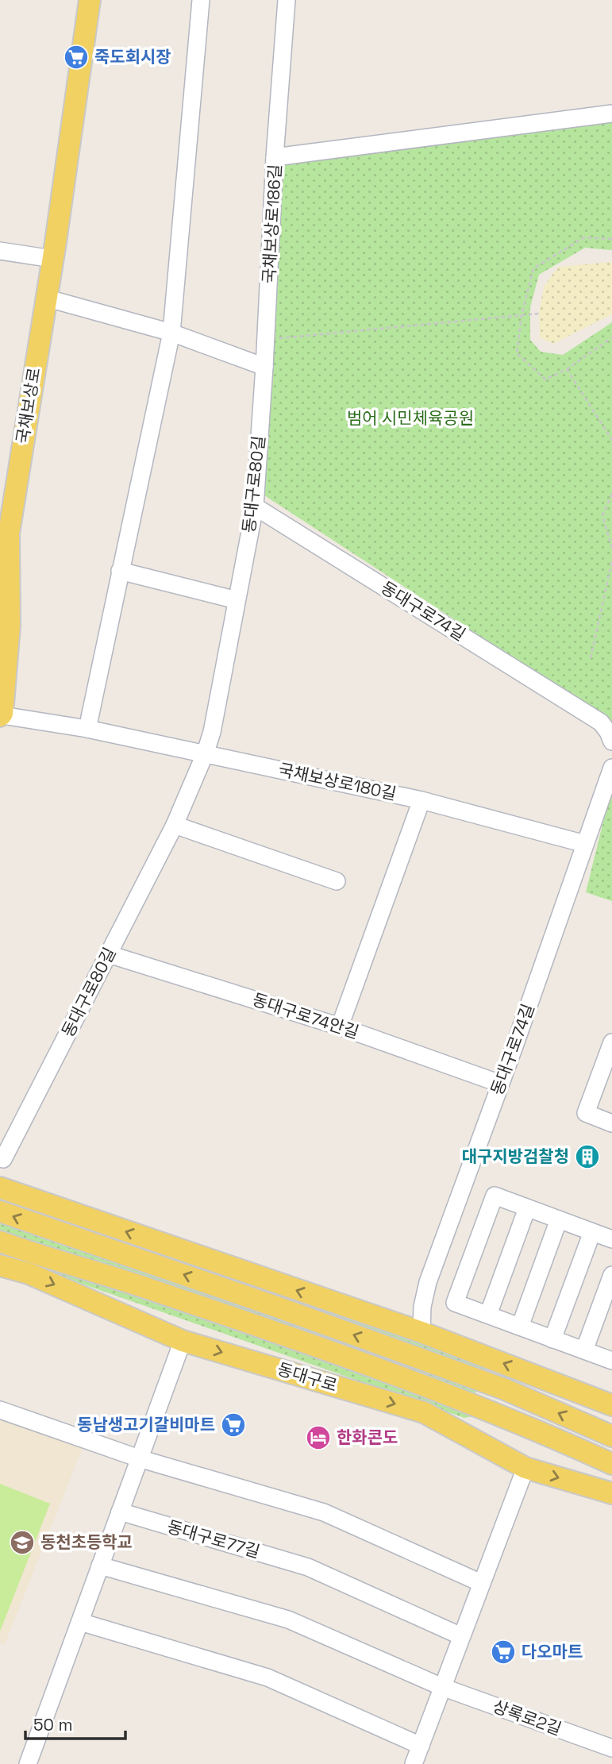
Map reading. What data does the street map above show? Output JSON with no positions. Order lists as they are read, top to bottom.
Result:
{
  "streets": {
    "main road": ["국채보상로", "동대구로"],
    "street": [
      "국채보상로186길",
      "동대구로80길",
      "동대구로74길",
      "국채보상로180길",
      "동대구로74안길",
      "동대구로77길",
      "상록로2길"
    ]
  },
  "crossings": [
    ["국채보상로186길", "동대구로80길"],
    ["국채보상로", "국채보상로180길"],
    ["동대구로80길", "동대구로74길"],
    ["동대구로80길", "국채보상로180길"],
    ["동대구로80길", "동대구로74안길"],
    ["동대구로74길", "국채보상로180길"],
    ["동대구로74길", "동대구로74안길"]
  ],
  "parks": ["범어 시민체육공원"],
  "places": {
    "supermarket": ["죽도회시장", "동남생고기갈비마트", "다오마트"],
    "building": ["대구지방검찰청"],
    "hotel": ["한화콘도"],
    "school or university": ["동천초등학교"]
  },
  "scale_bar": "50 m"
}
